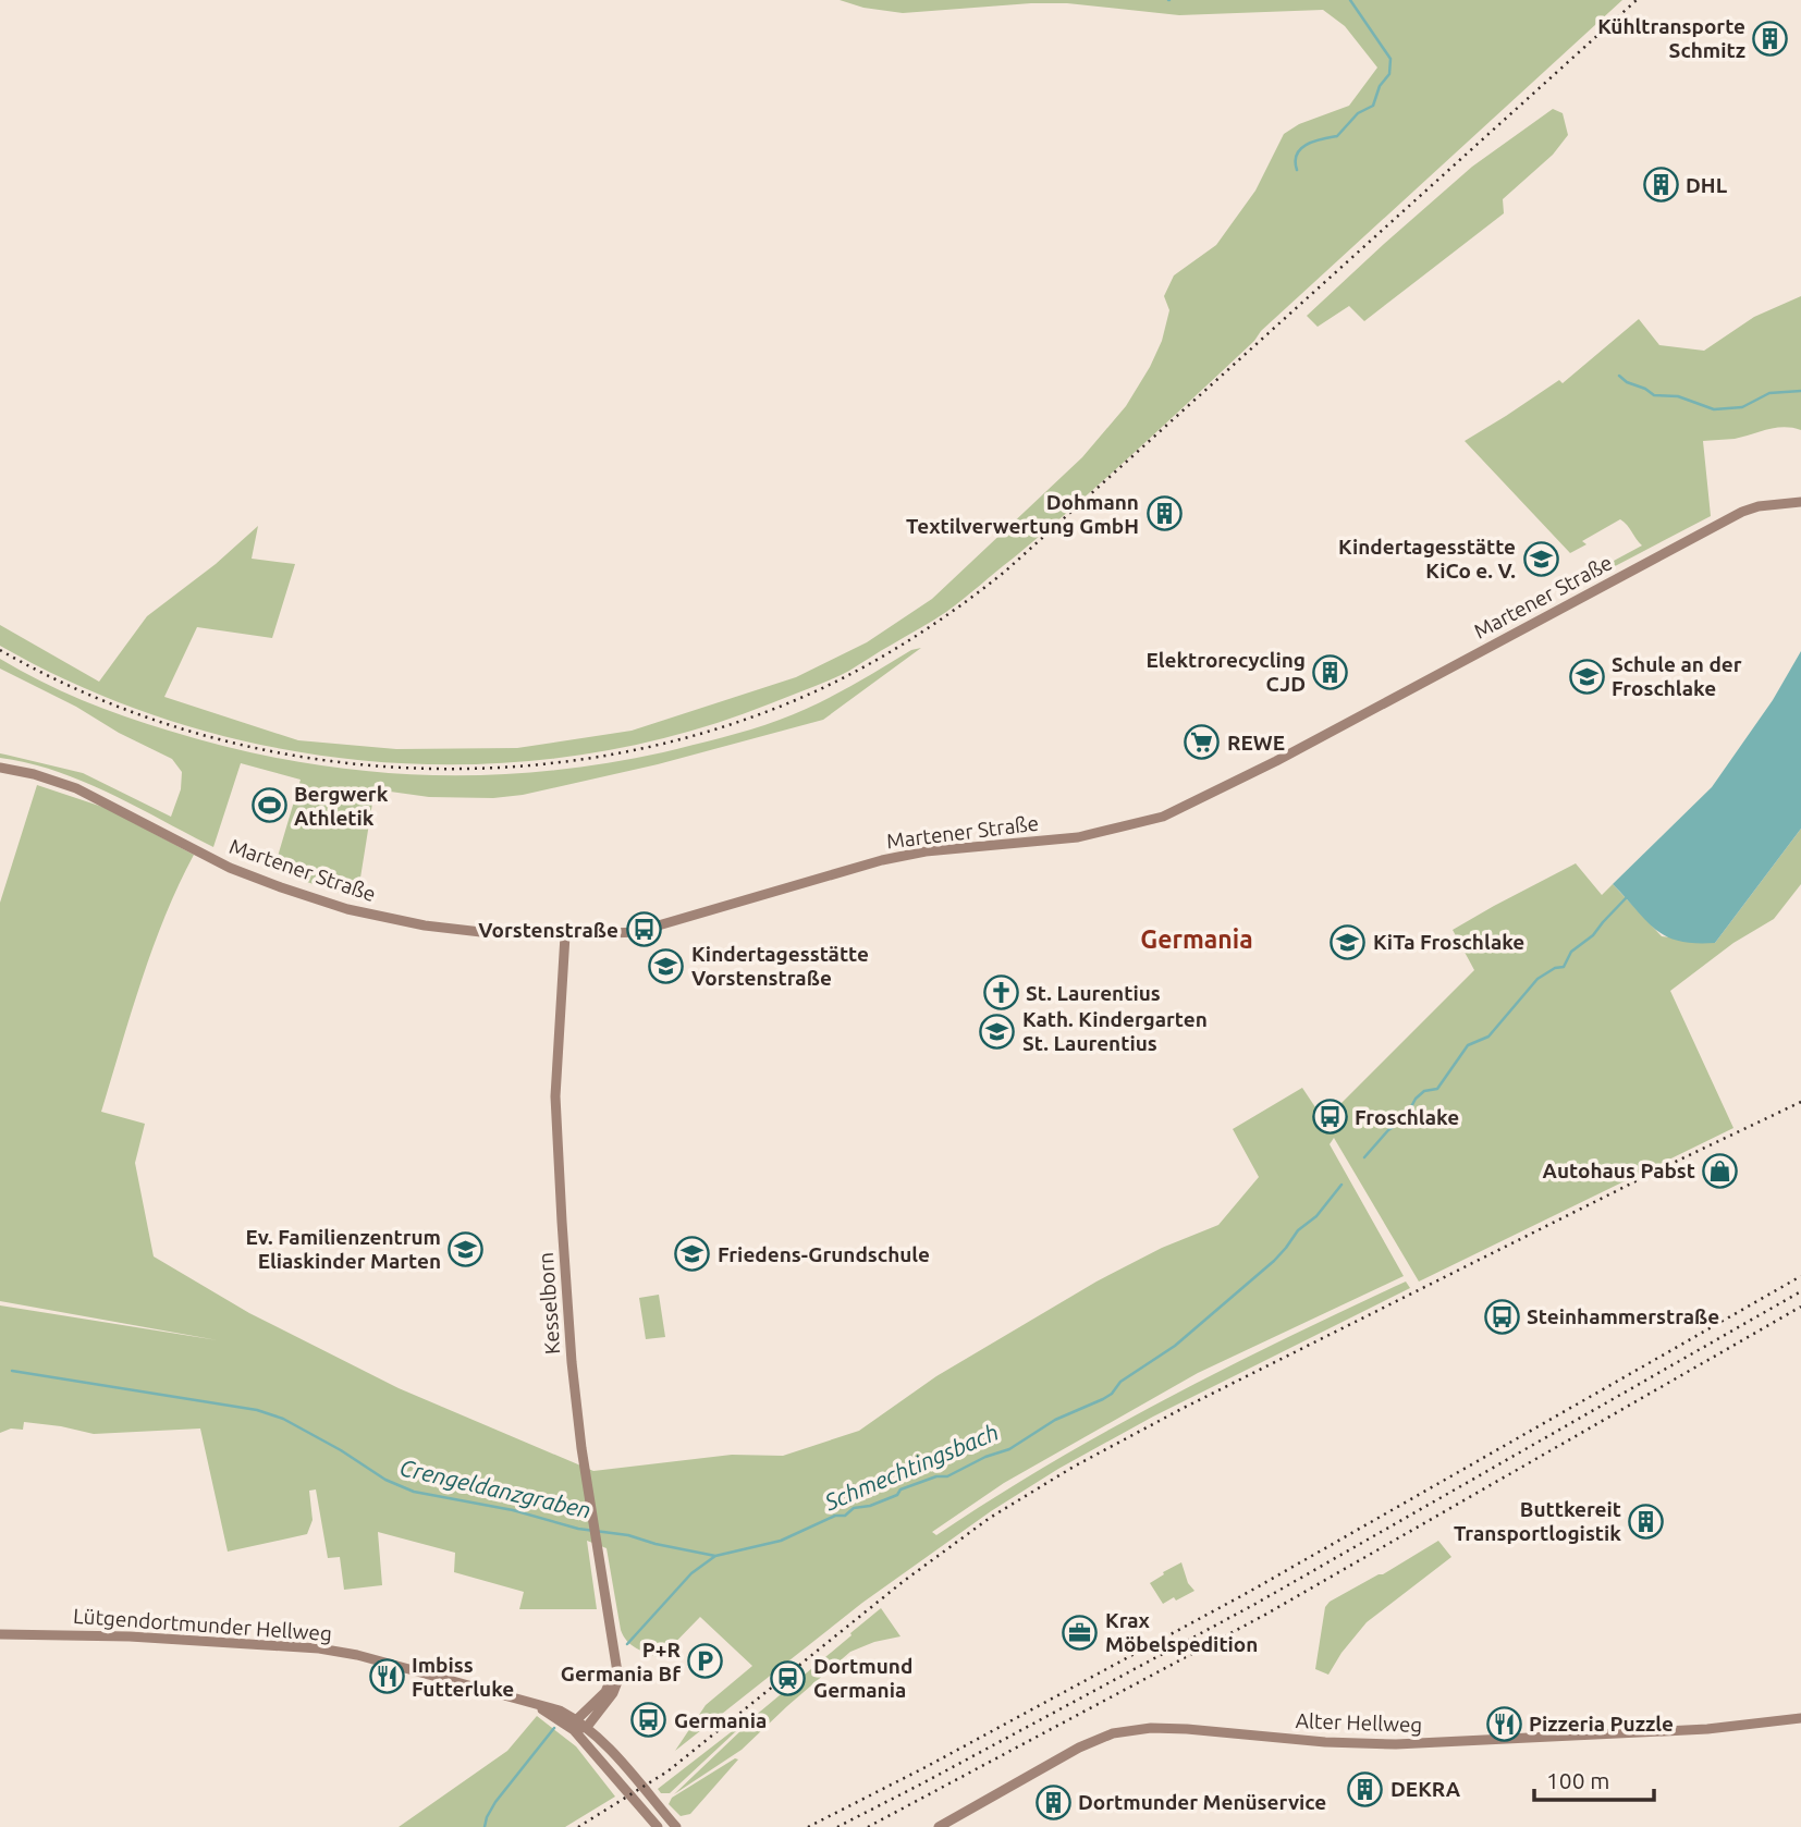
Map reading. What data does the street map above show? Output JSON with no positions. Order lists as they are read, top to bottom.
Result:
{
  "streets": {
    "street": [
      "Martener Straße",
      "Kesselborn",
      "Lütgendortmunder Hellweg",
      "Alter Hellweg"
    ]
  },
  "crossings": [
    ["Martener Straße", "Kesselborn"]
  ],
  "districts": ["Germania"],
  "water": ["Schmechtingsbach", "Crengeldanzgraben"],
  "places": {
    "building": [
      "Kühltransporte Schmitz",
      "DHL",
      "Dohmann Textilverwertung GmbH",
      "Elektrorecycling CJD",
      "Buttkereit Transportlogistik",
      "DEKRA",
      "Dortmunder Menüservice"
    ],
    "school or university": [
      "Kindertagesstätte KiCo e. V.",
      "Schule an der Froschlake",
      "KiTa Froschlake",
      "Kindertagesstätte Vorstenstraße",
      "Kath. Kindergarten St. Laurentius",
      "Ev. Familienzentrum Eliaskinder Marten",
      "Friedens-Grundschule"
    ],
    "supermarket": ["REWE"],
    "sports": ["Bergwerk Athletik"],
    "bus stop": [
      "Vorstenstraße",
      "Froschlake",
      "Steinhammerstraße",
      "Germania"
    ],
    "church": ["St. Laurentius"],
    "shop": ["Autohaus Pabst"],
    "office": ["Krax Möbelspedition"],
    "parking": ["P+R Germania Bf"],
    "restaurant": ["Imbiss Futterluke", "Pizzeria Puzzle"],
    "station": ["Dortmund Germania"]
  },
  "scale_bar": "100 m"
}
